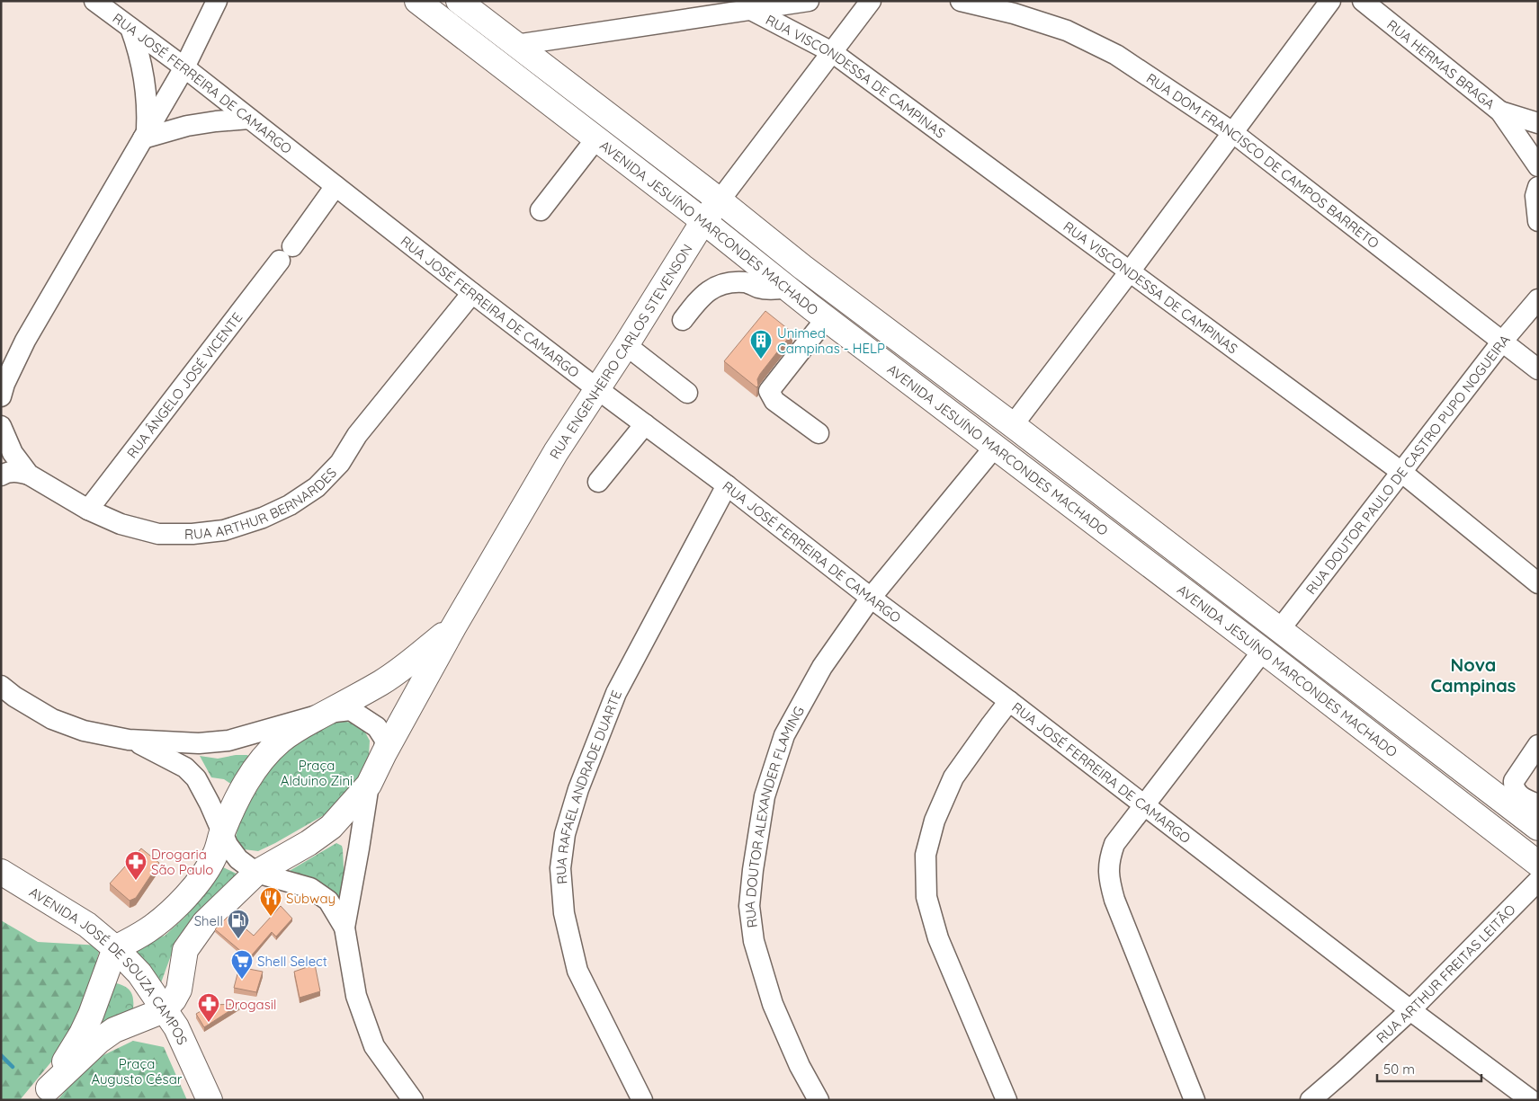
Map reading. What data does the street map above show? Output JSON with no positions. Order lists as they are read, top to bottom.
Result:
{
  "streets": {
    "main road": ["AVENIDA JESUÍNO MARCONDES MACHADO", "RUA ENGENHEIRO CARLOS STEVENSON", "AVENIDA JOSÉ DE SOUZA CAMPOS"],
    "street": [
      "RUA HERMAS BRAGA",
      "RUA VISCONDESSA DE CAMPINAS",
      "RUA JOSÉ FERREIRA DE CAMARGO",
      "RUA DOM FRANCISCO DE CAMPOS BARRETO",
      "RUA ÂNGELO JOSÉ VICENTE",
      "RUA DOUTOR PAULO DE CASTRO PUPO NOGUEIRA",
      "RUA ARTHUR BERNARDES",
      "RUA RAFAEL ANDRADE DUARTE",
      "RUA DOUTOR ALEXANDER FLAMING",
      "RUA ARTHUR FREITAS LEITÃO"
    ]
  },
  "crossings": [
    ["RUA VISCONDESSA DE CAMPINAS", "RUA ENGENHEIRO CARLOS STEVENSON"],
    ["RUA VISCONDESSA DE CAMPINAS", "RUA DOUTOR PAULO DE CASTRO PUPO NOGUEIRA"],
    ["RUA JOSÉ FERREIRA DE CAMARGO", "RUA ENGENHEIRO CARLOS STEVENSON"],
    ["RUA JOSÉ FERREIRA DE CAMARGO", "RUA ÂNGELO JOSÉ VICENTE"],
    ["RUA JOSÉ FERREIRA DE CAMARGO", "RUA ARTHUR BERNARDES"],
    ["RUA JOSÉ FERREIRA DE CAMARGO", "RUA RAFAEL ANDRADE DUARTE"],
    ["RUA JOSÉ FERREIRA DE CAMARGO", "RUA DOUTOR ALEXANDER FLAMING"],
    ["RUA JOSÉ FERREIRA DE CAMARGO", "RUA ARTHUR FREITAS LEITÃO"],
    ["RUA DOM FRANCISCO DE CAMPOS BARRETO", "RUA DOUTOR PAULO DE CASTRO PUPO NOGUEIRA"],
    ["AVENIDA JESUÍNO MARCONDES MACHADO", "RUA ENGENHEIRO CARLOS STEVENSON"],
    ["AVENIDA JESUÍNO MARCONDES MACHADO", "RUA DOUTOR PAULO DE CASTRO PUPO NOGUEIRA"],
    ["AVENIDA JESUÍNO MARCONDES MACHADO", "RUA DOUTOR ALEXANDER FLAMING"],
    ["RUA ÂNGELO JOSÉ VICENTE", "RUA ARTHUR BERNARDES"]
  ],
  "districts": ["Nova Campinas"],
  "parks": ["Praça Alduino Zini", "Praça Augusto César"],
  "places": {
    "building": ["Unimed Campinas - HELP"],
    "pharmacy": ["Drogaria São Paulo", "Drogasil"],
    "restaurant": ["Subway"],
    "fuel station": ["Shell"],
    "supermarket": ["Shell Select"]
  },
  "scale_bar": "50 m"
}
